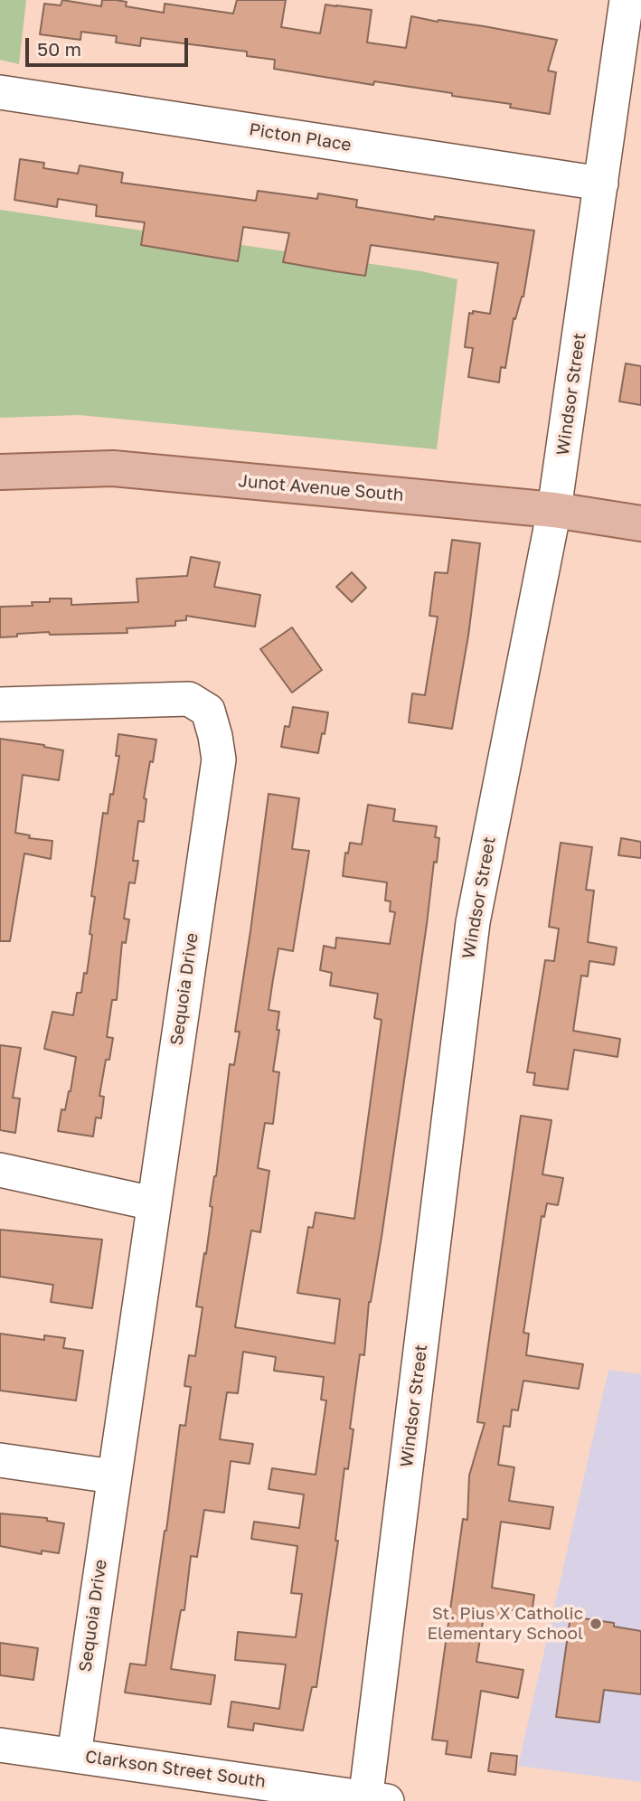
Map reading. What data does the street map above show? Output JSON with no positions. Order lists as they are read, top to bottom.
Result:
{
  "streets": {
    "main road": ["Junot Avenue South"],
    "street": [
      "Picton Place",
      "Windsor Street",
      "Sequoia Drive",
      "Clarkson Street South"
    ]
  },
  "crossings": [
    ["Picton Place", "Windsor Street"],
    ["Windsor Street", "Junot Avenue South"],
    ["Windsor Street", "Clarkson Street South"],
    ["Sequoia Drive", "Clarkson Street South"]
  ],
  "places": ["St. Pius X Catholic Elementary School"],
  "scale_bar": "50 m"
}
